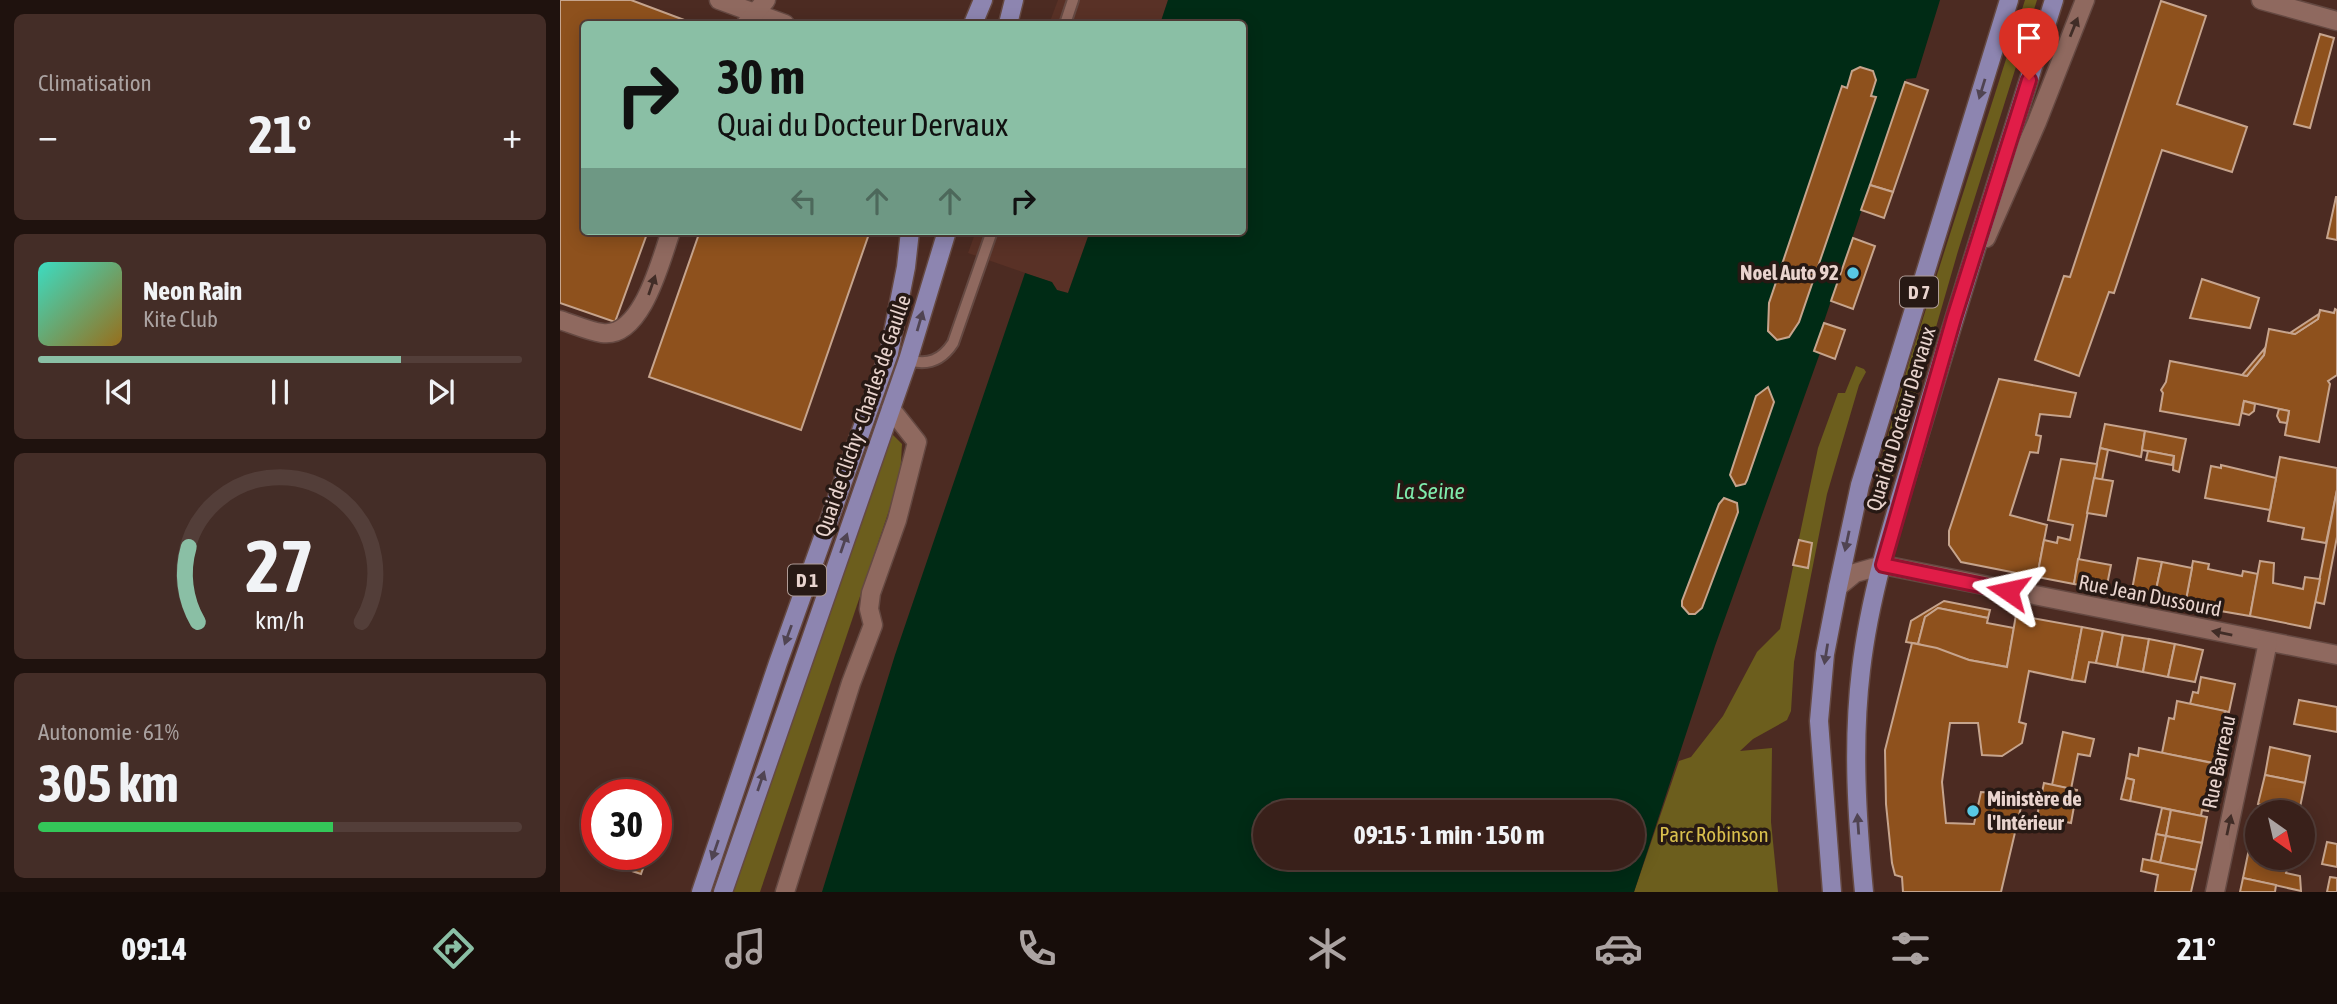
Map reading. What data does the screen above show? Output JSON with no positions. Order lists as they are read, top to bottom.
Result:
{
  "streets": {
    "main road": [
      "D 7",
      "Quai de Clichy - Charles de Gaulle",
      "Quai du Docteur Dervaux",
      "D 1"
    ],
    "street": ["Rue Jean Dussourd", "Rue Barreau"]
  },
  "crossings": [
    ["Quai du Docteur Dervaux", "Rue Jean Dussourd"],
    ["Rue Jean Dussourd", "Rue Barreau"]
  ],
  "one_way": ["Rue Jean Dussourd", "Rue Barreau"],
  "water": ["La Seine"],
  "parks": ["Parc Robinson"],
  "places": ["Noel Auto 92", "Ministère de l'Intérieur"],
  "north": "bottom right",
  "page": {
    "tile": [
      "Climatisation",
      ["Autonomie · 61%", "305 km"]
    ],
    "turn": ["30 m", "Quai du Docteur Dervaux"],
    "heat": ["−", "21°", "+"],
    "song": ["Neon Rain", "Kite Club"],
    "limit": "30",
    "trip": "09:15 · 1 min · 150 m",
    "tabs": ["09:14", "21°"],
    "gauge": ["27", "km/h"]
  }
}
